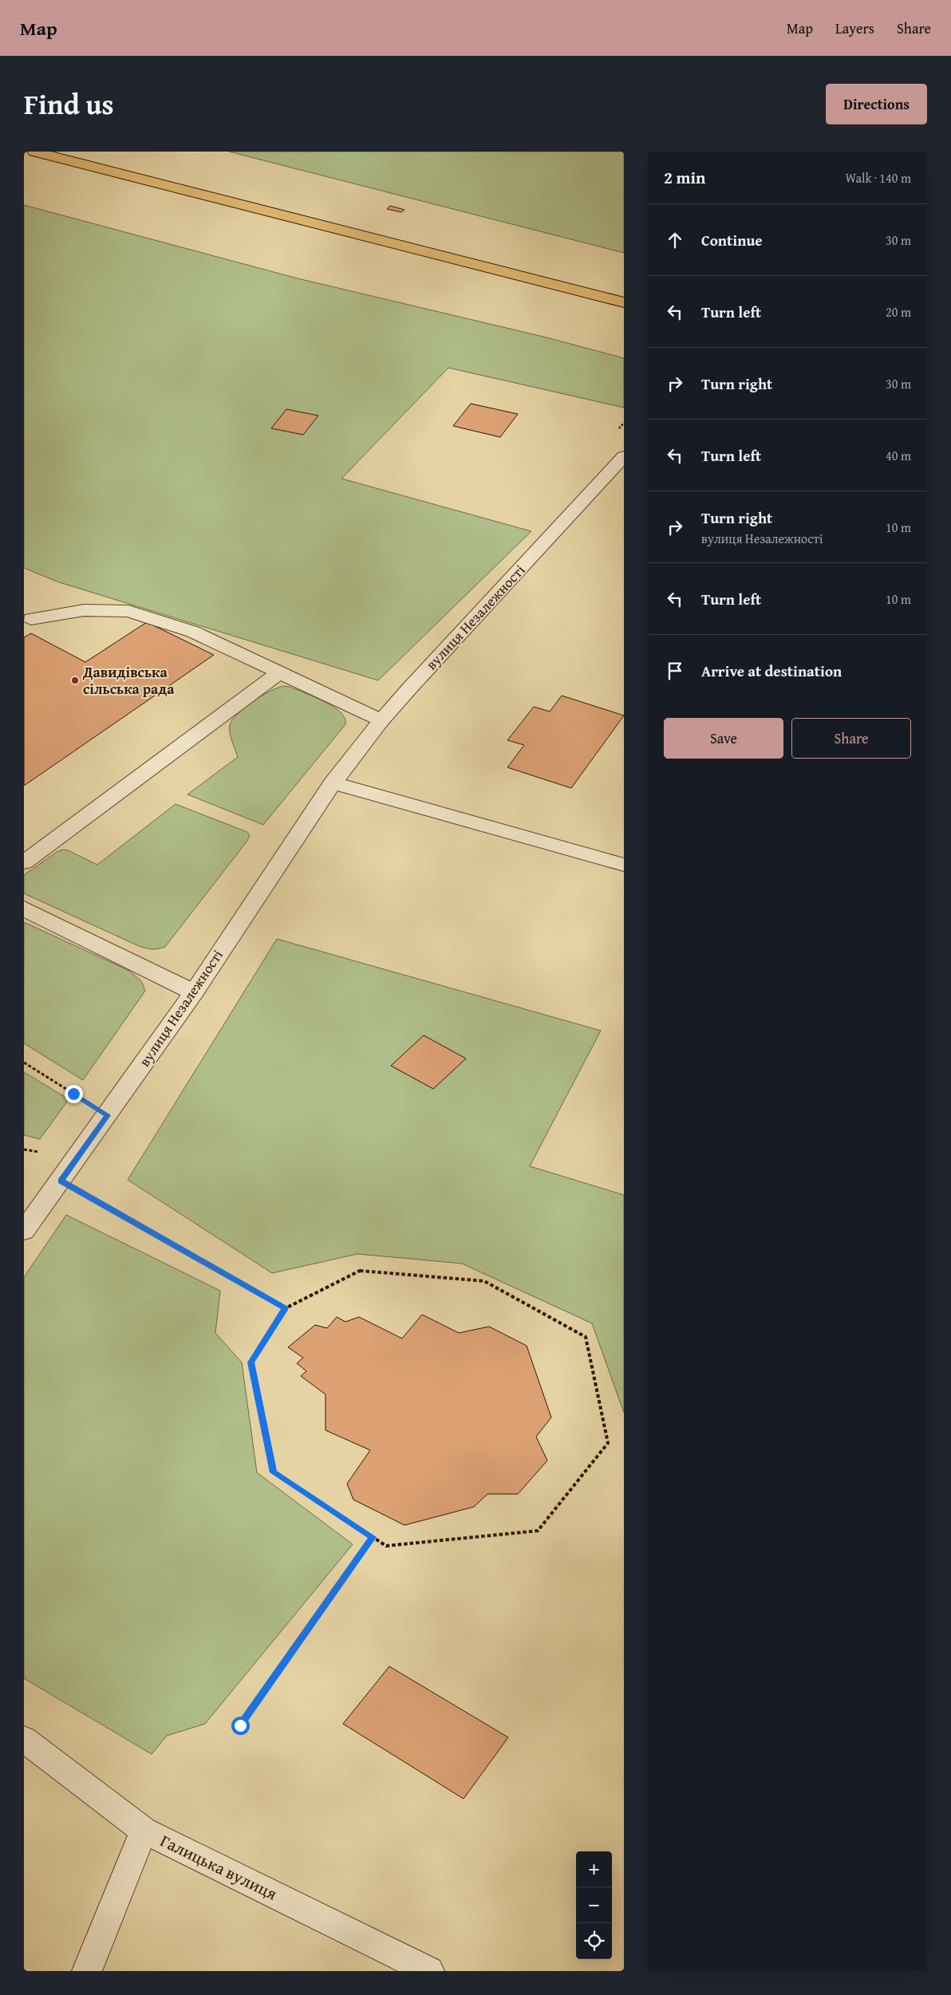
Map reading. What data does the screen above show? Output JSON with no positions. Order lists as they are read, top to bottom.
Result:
{
  "streets": {
    "street": ["вулиця Незалежності", "Галицька вулиця"]
  },
  "places": ["Давидівська сільська рада"],
  "page": {
    "header": "Map",
    "nav": ["Map", "Layers", "Share"],
    "title": "Find us",
    "buttons": [
      "Directions",
      ["Save", "Share"]
    ],
    "heading": ["2 min", "Walk · 140 m"],
    "list": [
      ["Continue", "30 m"],
      ["Turn left", "20 m"],
      ["Turn right", "30 m"],
      ["Turn left", "40 m"],
      ["Turn right", "вулиця Незалежності", "10 m"],
      ["Turn left", "10 m"],
      "Arrive at destination"
    ],
    "map_buttons": ["+", "−"]
  }
}
